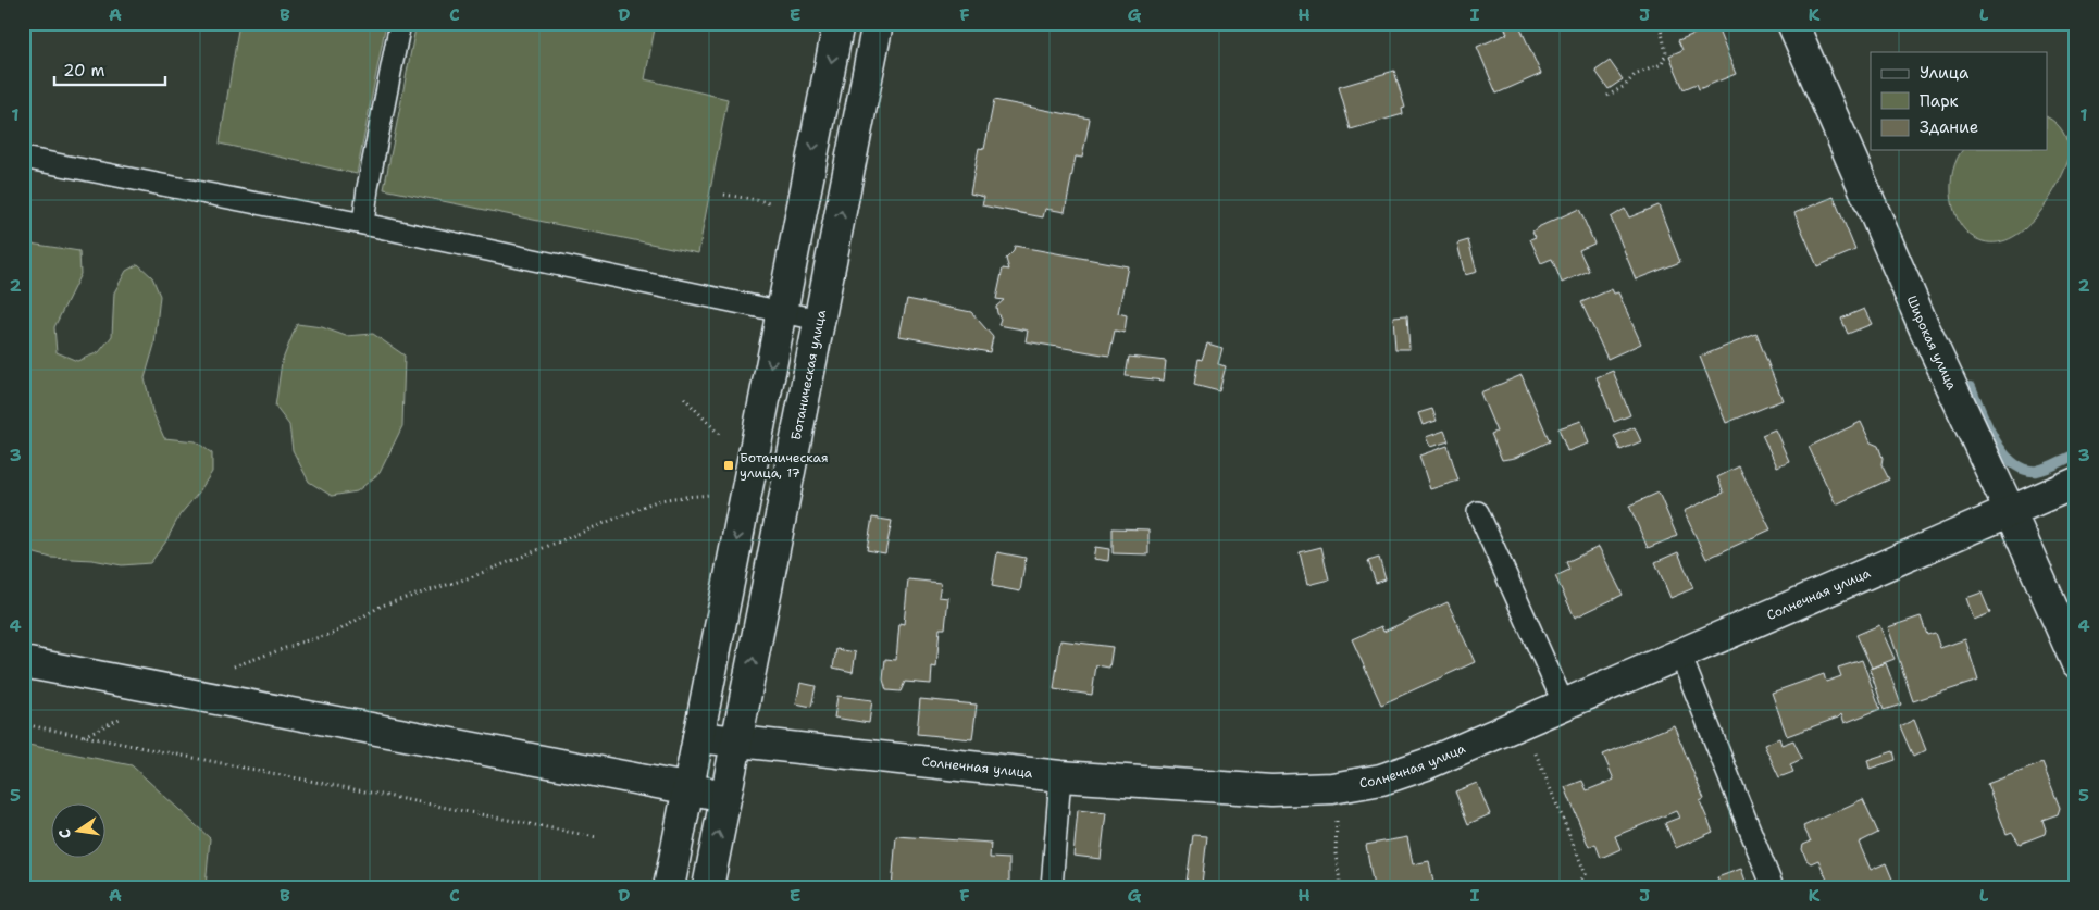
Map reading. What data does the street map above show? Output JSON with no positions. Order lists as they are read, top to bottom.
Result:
{
  "streets": {
    "street": ["Широкая улица", "Ботаническая улица", "Солнечная улица"]
  },
  "crossings": [
    ["Широкая улица", "Солнечная улица"],
    ["Ботаническая улица", "Солнечная улица"]
  ],
  "places": {
    "transit": ["Ботаническая улица, 17"]
  },
  "legend": ["Улица", "Парк", "Здание"],
  "scale_bar": "20 m",
  "north": "left",
  "grid": {
    "columns": [
      "A",
      "B",
      "C",
      "D",
      "E",
      "F",
      "G",
      "H",
      "I",
      "J",
      "K",
      "L"
    ],
    "rows": [
      "1",
      "2",
      "3",
      "4",
      "5"
    ]
  }
}
